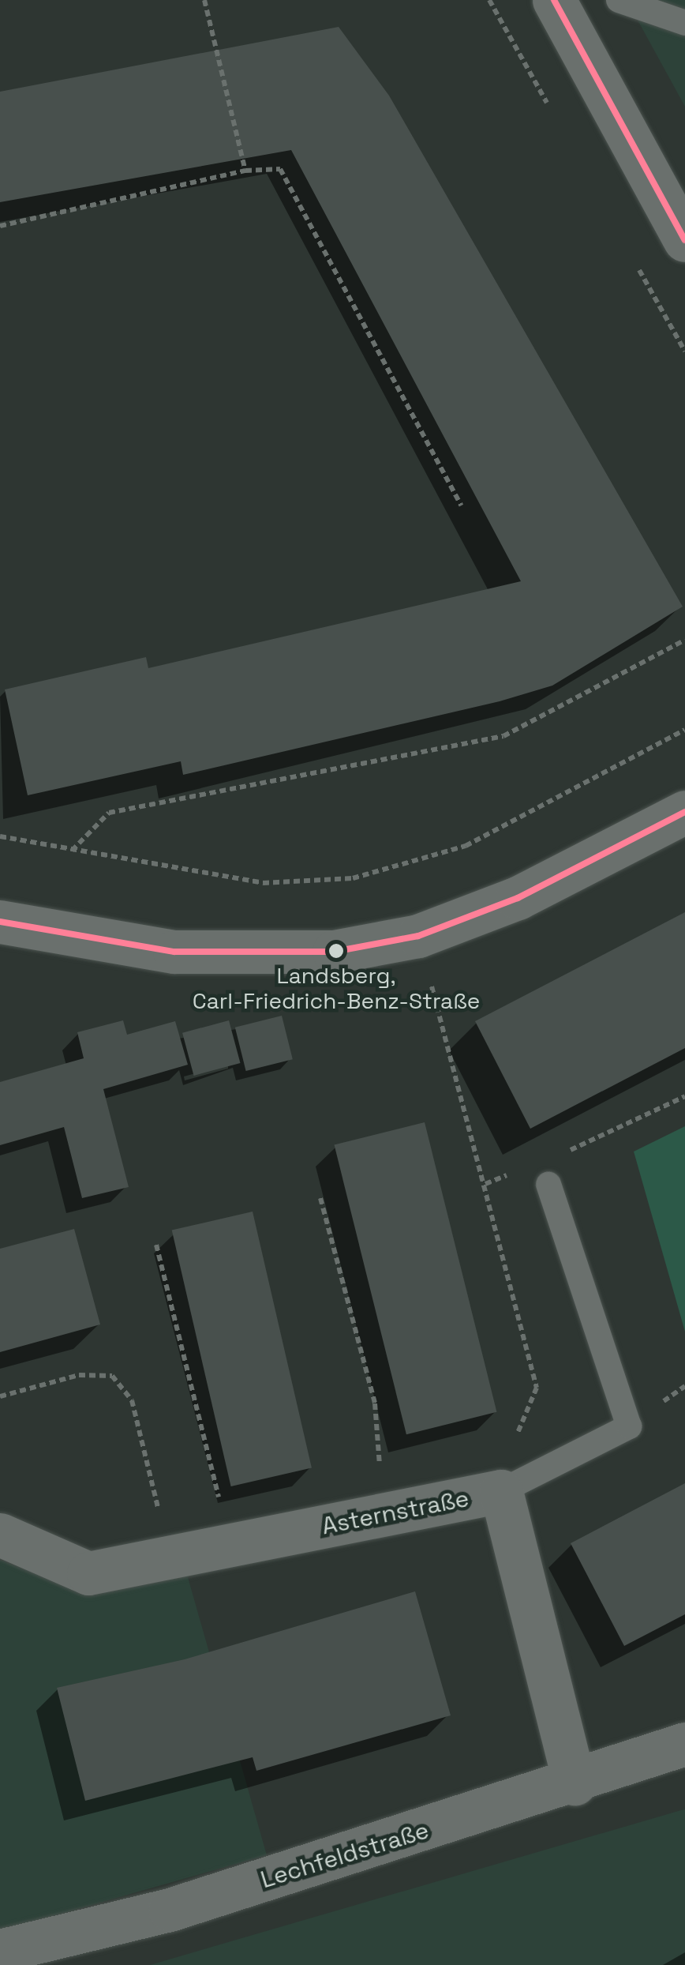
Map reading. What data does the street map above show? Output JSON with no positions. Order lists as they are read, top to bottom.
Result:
{
  "streets": {
    "street": ["Asternstraße", "Lechfeldstraße"]
  },
  "crossings": [
    ["Asternstraße", "Lechfeldstraße"]
  ],
  "places": ["Landsberg, Carl-Friedrich-Benz-Straße"]
}
